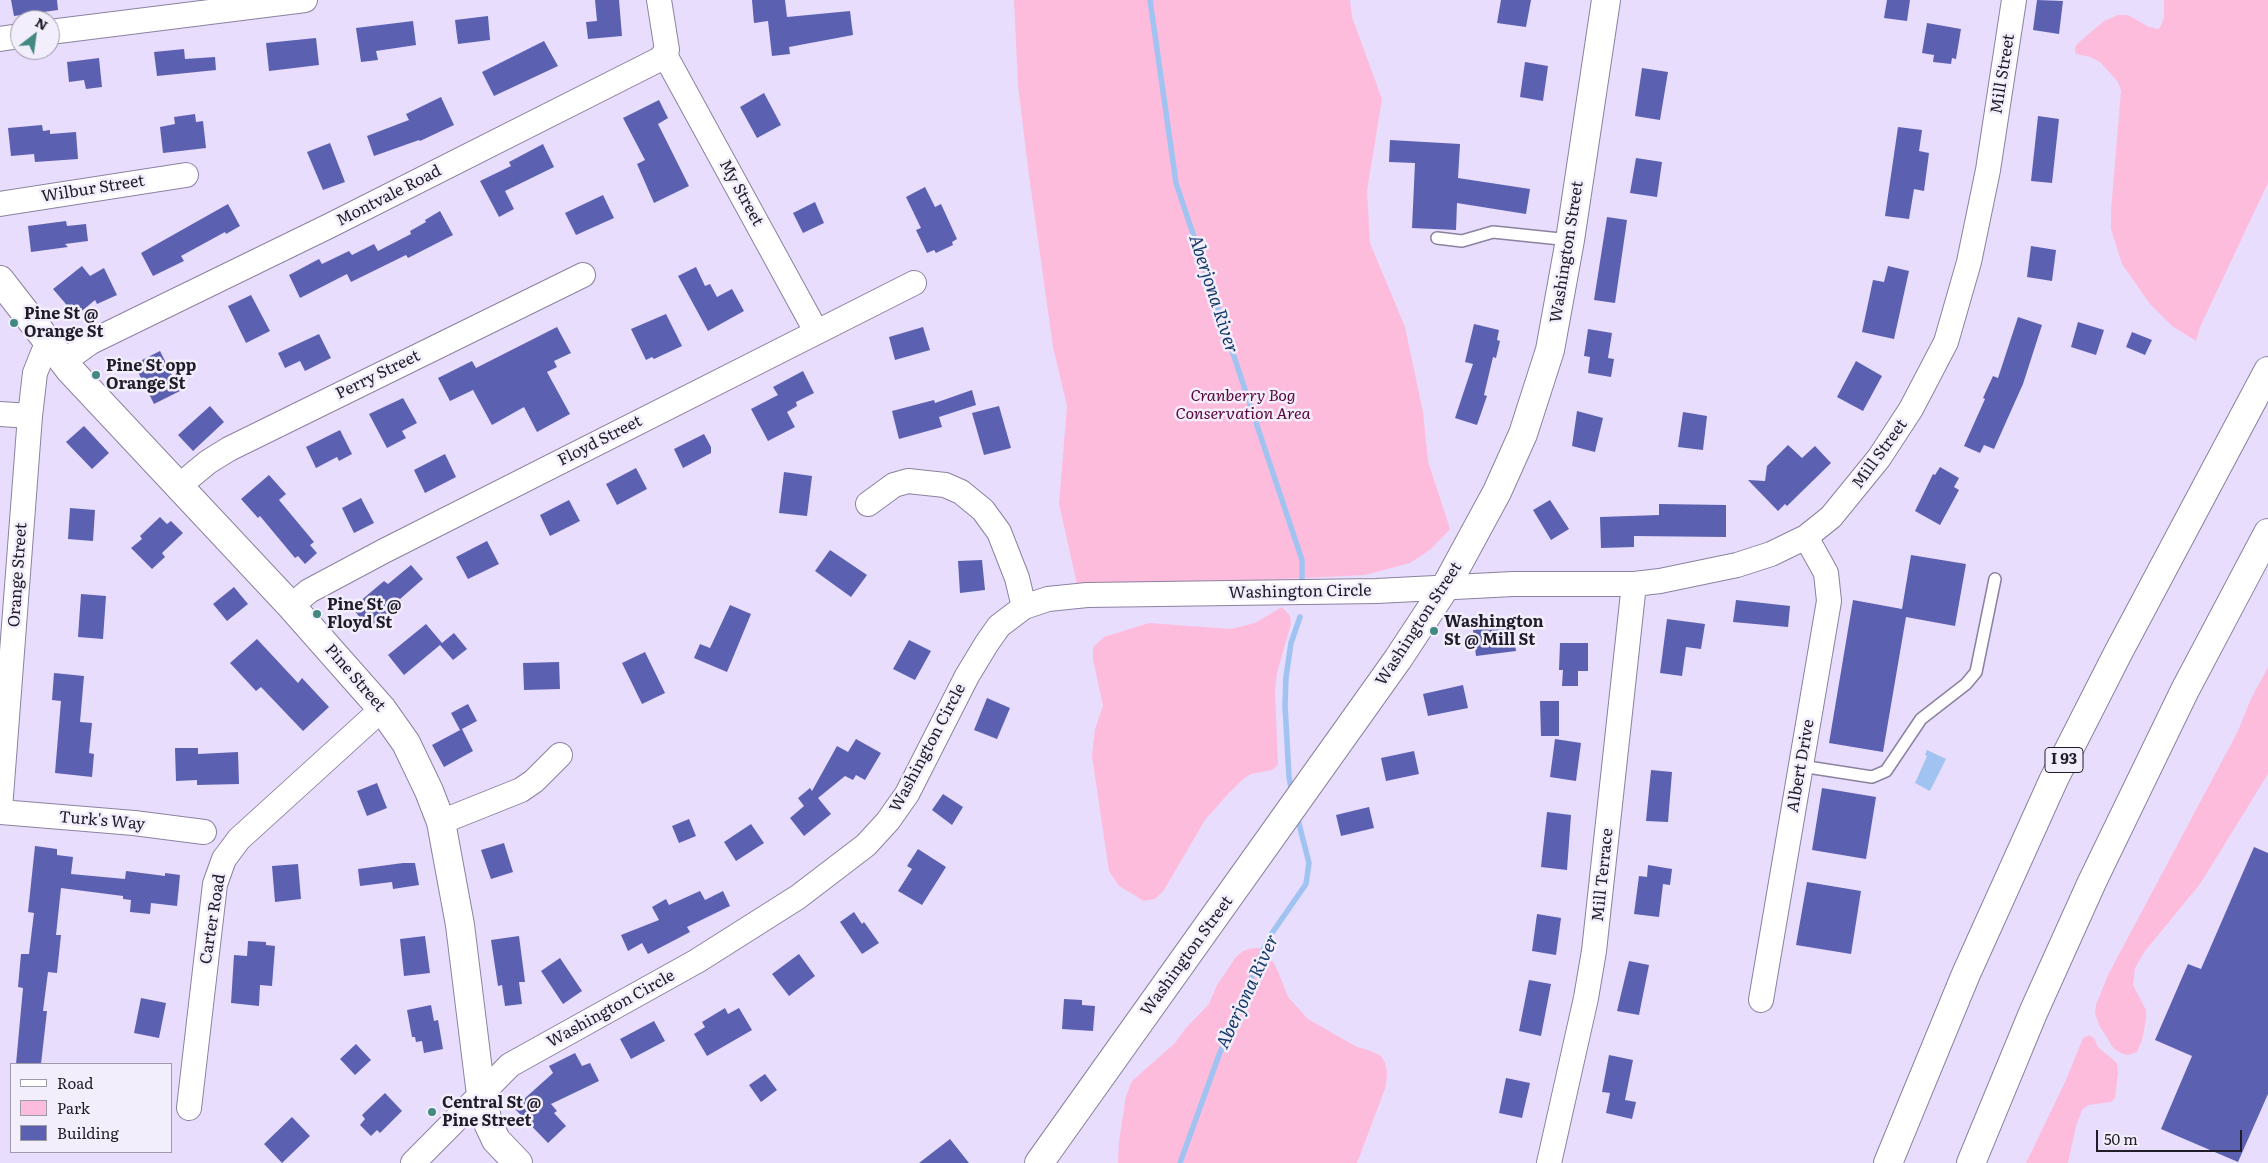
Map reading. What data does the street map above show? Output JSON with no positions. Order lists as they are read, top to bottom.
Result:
{
  "streets": {
    "main road": ["Washington Street", "Pine Street", "I 93"],
    "street": [
      "Mill Street",
      "Wilbur Street",
      "My Street",
      "Montvale Road",
      "Perry Street",
      "Floyd Street",
      "Orange Street",
      "Washington Circle",
      "Albert Drive",
      "Turk's Way",
      "Mill Terrace",
      "Carter Road"
    ]
  },
  "crossings": [
    ["Mill Street", "Washington Street"],
    ["Mill Street", "Washington Circle"],
    ["Mill Street", "Albert Drive"],
    ["Mill Street", "Mill Terrace"],
    ["My Street", "Montvale Road"],
    ["My Street", "Floyd Street"],
    ["Montvale Road", "Orange Street"],
    ["Montvale Road", "Pine Street"],
    ["Washington Street", "Washington Circle"],
    ["Perry Street", "Pine Street"],
    ["Floyd Street", "Pine Street"],
    ["Orange Street", "Pine Street"],
    ["Orange Street", "Turk's Way"],
    ["Washington Circle", "Pine Street"],
    ["Pine Street", "Carter Road"]
  ],
  "water": ["Aberjona River"],
  "parks": ["Cranberry Bog Conservation Area"],
  "places": [
    "Pine St @ Orange St",
    "Pine St opp Orange St",
    "Pine St @ Floyd St",
    "Washington St @ Mill St",
    "Central St @ Pine Street"
  ],
  "legend": ["Road", "Park", "Building"],
  "scale_bar": "50 m",
  "north": "top right"
}
